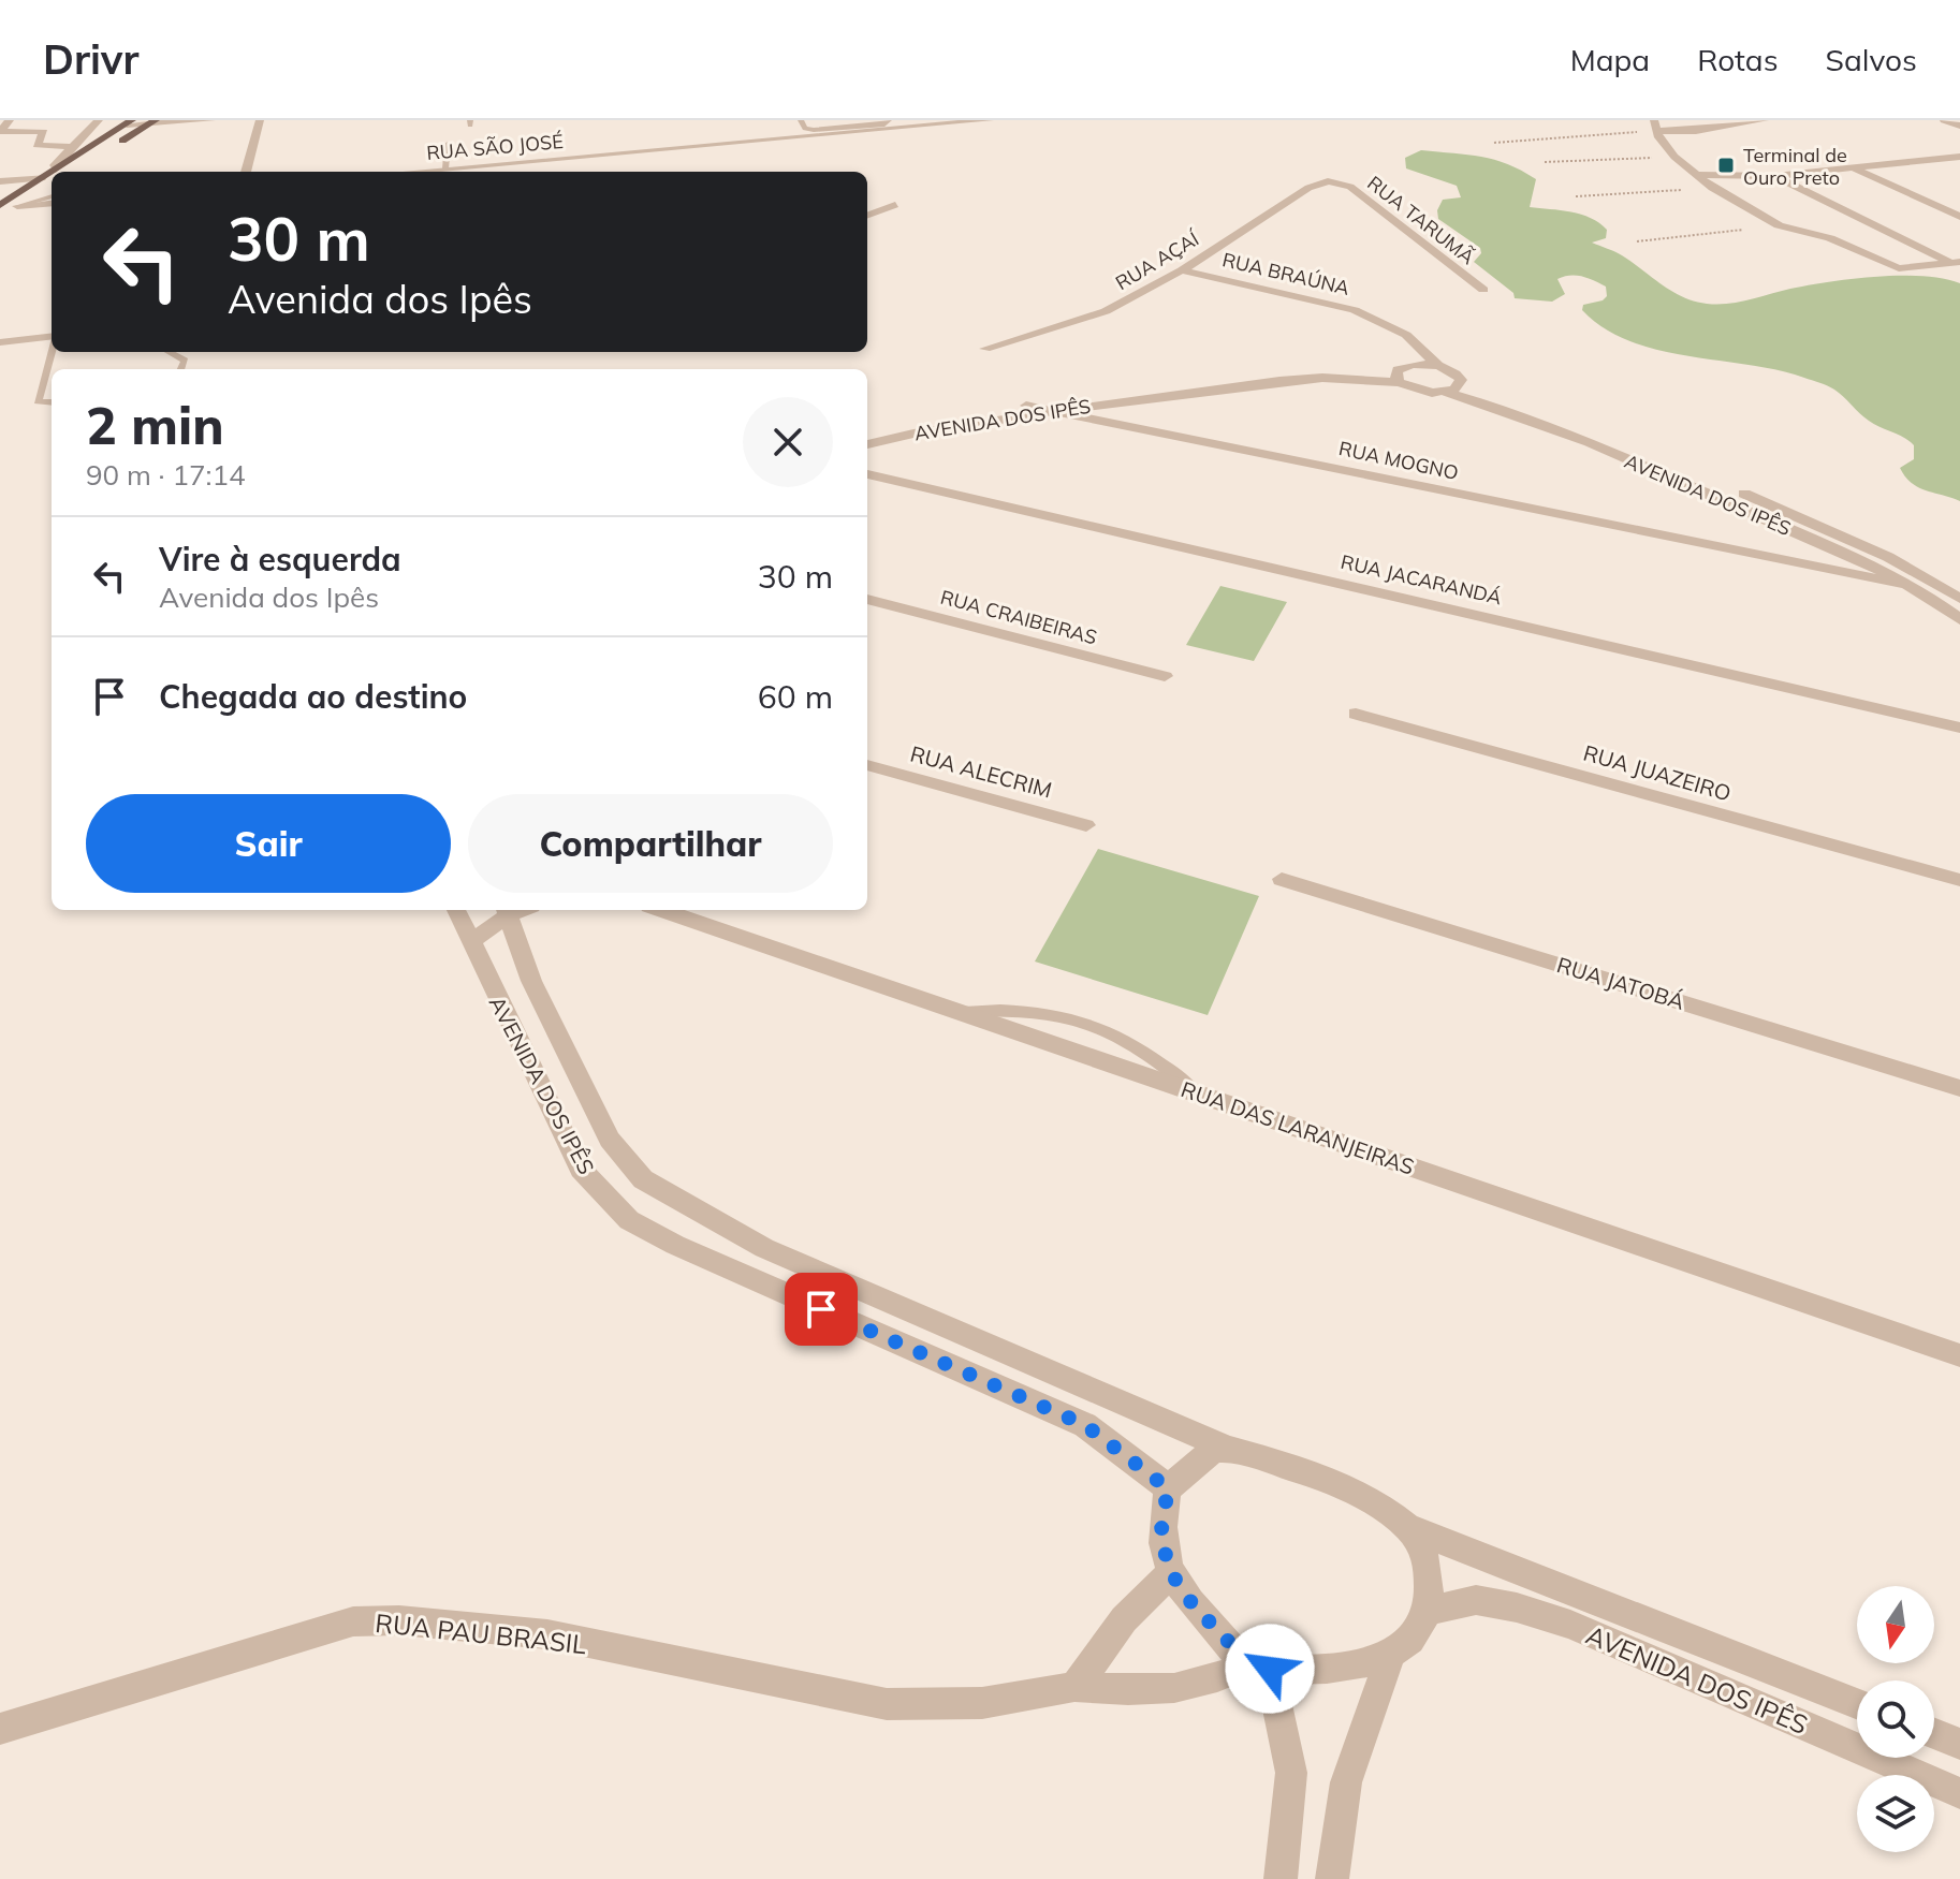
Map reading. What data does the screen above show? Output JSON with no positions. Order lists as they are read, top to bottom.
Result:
{
  "streets": {
    "street": [
      "RUA SÃO JOSÉ",
      "RUA TARUMÃ",
      "RUA AÇAÍ",
      "RUA BRAÚNA",
      "AVENIDA DOS IPÊS",
      "RUA MOGNO",
      "RUA JACARANDÁ",
      "RUA CRAIBEIRAS",
      "RUA ALECRIM",
      "RUA JUAZEIRO",
      "RUA JATOBÁ",
      "RUA DAS LARANJEIRAS",
      "RUA PAU BRASIL"
    ]
  },
  "crossings": [
    ["RUA TARUMÃ", "RUA AÇAÍ"],
    ["RUA AÇAÍ", "RUA BRAÚNA"],
    ["RUA BRAÚNA", "AVENIDA DOS IPÊS"],
    ["AVENIDA DOS IPÊS", "RUA MOGNO"],
    ["AVENIDA DOS IPÊS", "RUA PAU BRASIL"]
  ],
  "places": {
    "transit": ["Terminal de Ouro Preto"]
  },
  "north": "bottom",
  "page": {
    "header": "Drivr",
    "nav": ["Mapa", "Rotas", "Salvos"],
    "turn": ["30 m", "Avenida dos Ipês"],
    "heading": ["2 min", "90 m · 17:14"],
    "list": [
      {
        "name": "Vire à esquerda",
        "note": "Avenida dos Ipês",
        "value": "30 m"
      },
      {
        "name": "Chegada ao destino",
        "value": "60 m"
      }
    ],
    "buttons": ["Sair", "Compartilhar"]
  }
}
